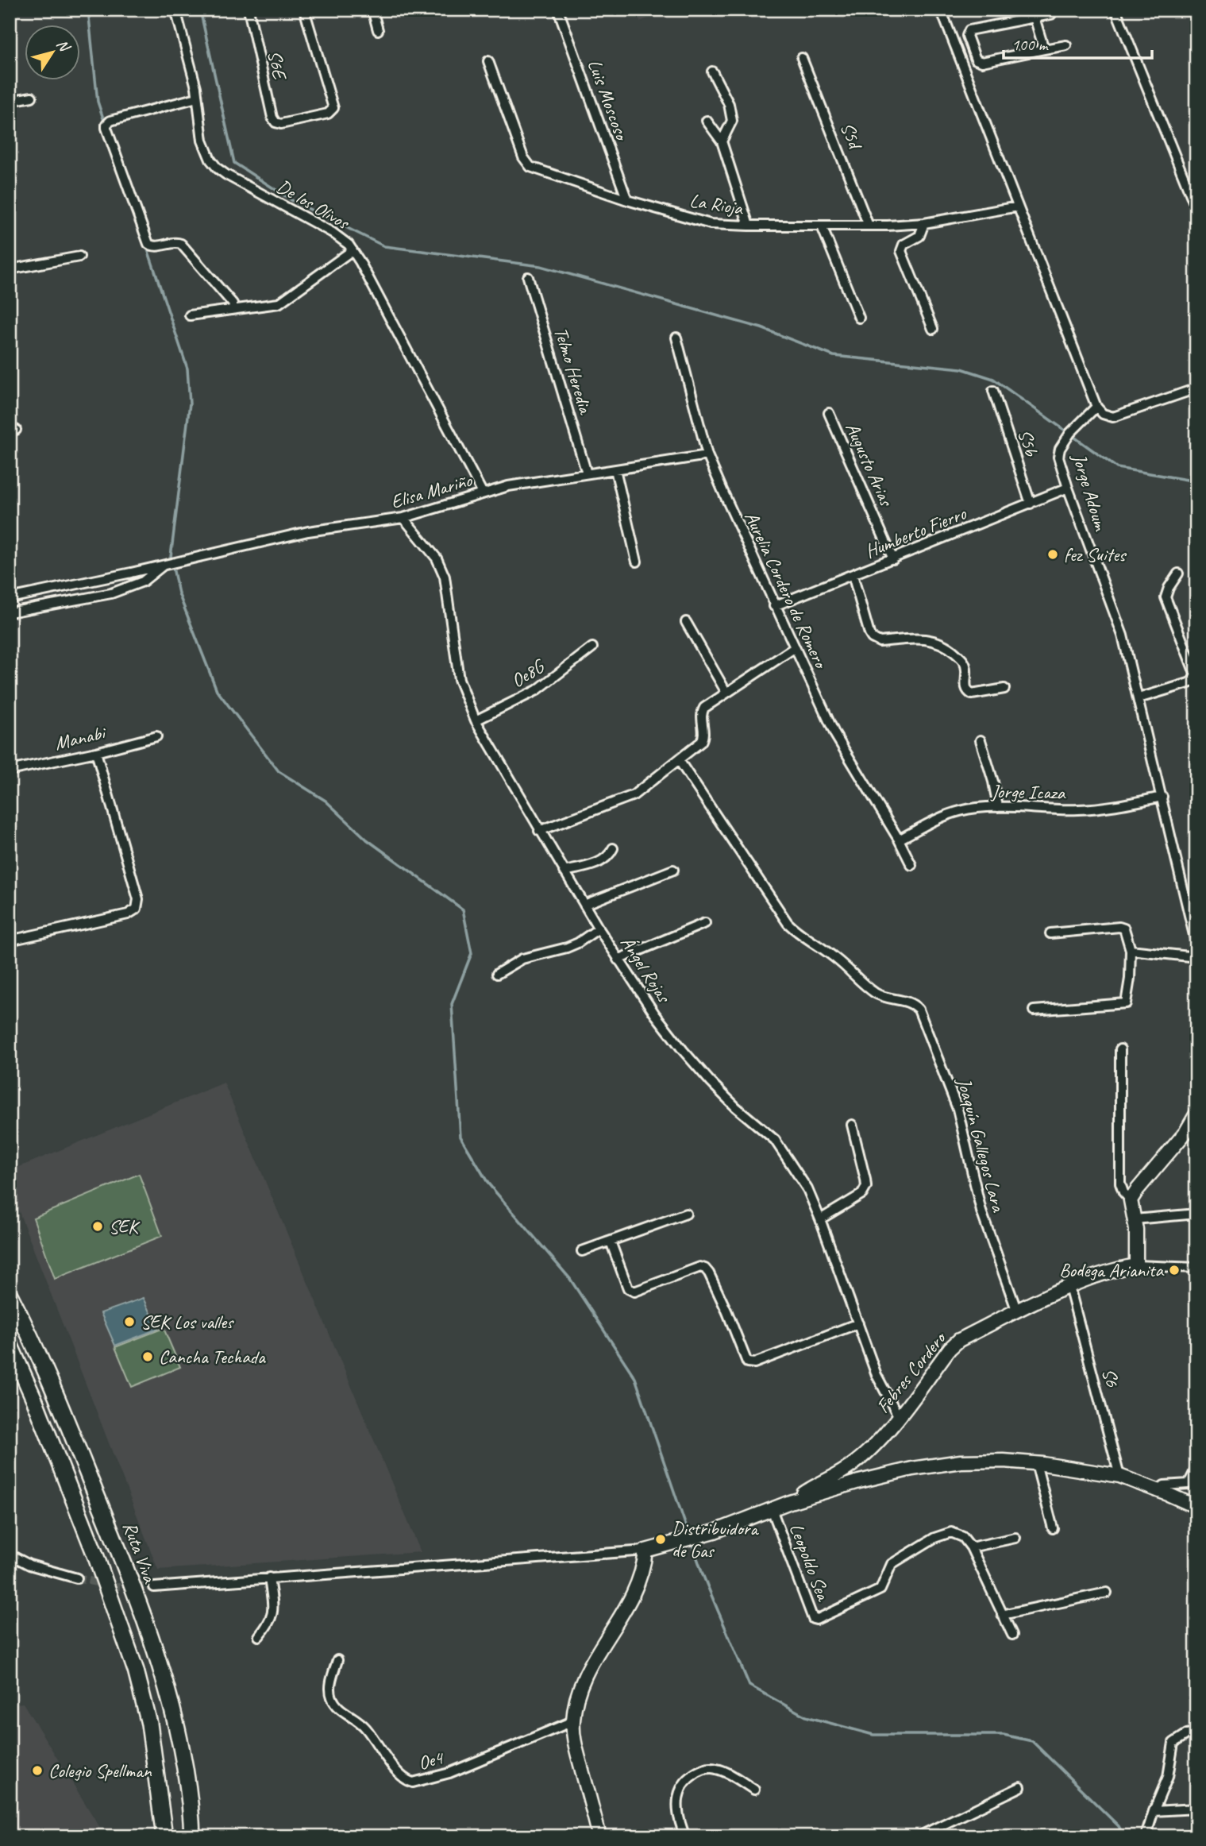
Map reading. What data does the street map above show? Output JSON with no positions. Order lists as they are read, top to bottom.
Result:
{
  "streets": {
    "highway": ["Ruta Viva"],
    "street": [
      "S6E",
      "Luis Moscoso",
      "S5d",
      "De los Olivos",
      "La Rioja",
      "Telmo Heredia",
      "S5b",
      "Augusto Arias",
      "Elisa Mariño",
      "Jorge Adoum",
      "Humberto Fierro",
      "Aurelia Cordero de Romero",
      "Oe8G",
      "Manabi",
      "Jorge Icaza",
      "Ángel Rojas",
      "Joaquín Gallegos Lara",
      "Febres Cordero",
      "S6",
      "Leopoldo Sea",
      "Oe4"
    ]
  },
  "crossings": [
    ["Luis Moscoso", "La Rioja"],
    ["S5d", "La Rioja"],
    ["De los Olivos", "Elisa Mariño"],
    ["Telmo Heredia", "Elisa Mariño"],
    ["S5b", "Humberto Fierro"],
    ["Augusto Arias", "Humberto Fierro"],
    ["Elisa Mariño", "Aurelia Cordero de Romero"],
    ["Elisa Mariño", "Ángel Rojas"],
    ["Jorge Adoum", "Humberto Fierro"],
    ["Jorge Adoum", "Jorge Icaza"],
    ["Humberto Fierro", "Aurelia Cordero de Romero"],
    ["Aurelia Cordero de Romero", "Jorge Icaza"],
    ["Oe8G", "Ángel Rojas"],
    ["Ángel Rojas", "Febres Cordero"],
    ["Joaquín Gallegos Lara", "Febres Cordero"],
    ["Febres Cordero", "S6"]
  ],
  "places": [
    "fez Suites",
    "SEK",
    "Bodega Arianita",
    "SEK Los valles",
    "Cancha Techada",
    "Distribuidora de Gas",
    "Colegio Spellman"
  ],
  "scale_bar": "100 m",
  "north": "top right"
}
